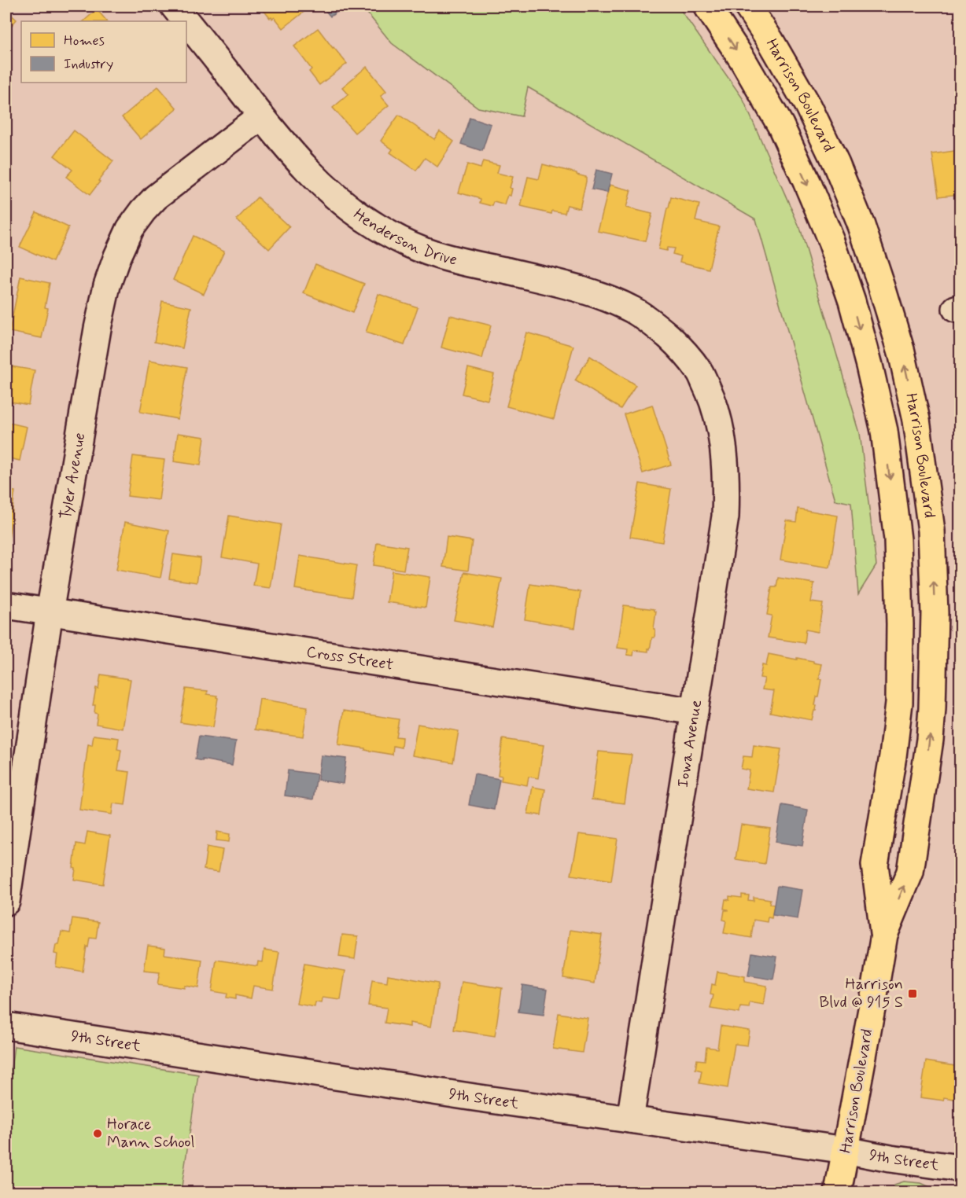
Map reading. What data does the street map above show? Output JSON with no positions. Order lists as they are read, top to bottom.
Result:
{
  "streets": {
    "main road": ["Harrison Boulevard"],
    "street": [
      "Henderson Drive",
      "Tyler Avenue",
      "Cross Street",
      "Iowa Avenue",
      "9th Street"
    ]
  },
  "crossings": [
    ["Harrison Boulevard", "9th Street"],
    ["Henderson Drive", "Tyler Avenue"],
    ["Henderson Drive", "Iowa Avenue"],
    ["Tyler Avenue", "Cross Street"],
    ["Cross Street", "Iowa Avenue"],
    ["Iowa Avenue", "9th Street"]
  ],
  "places": {
    "transit": ["Harrison Blvd @ 915 S"],
    "other": ["Horace Mann School"]
  },
  "legend": ["Homes", "Industry"]
}
